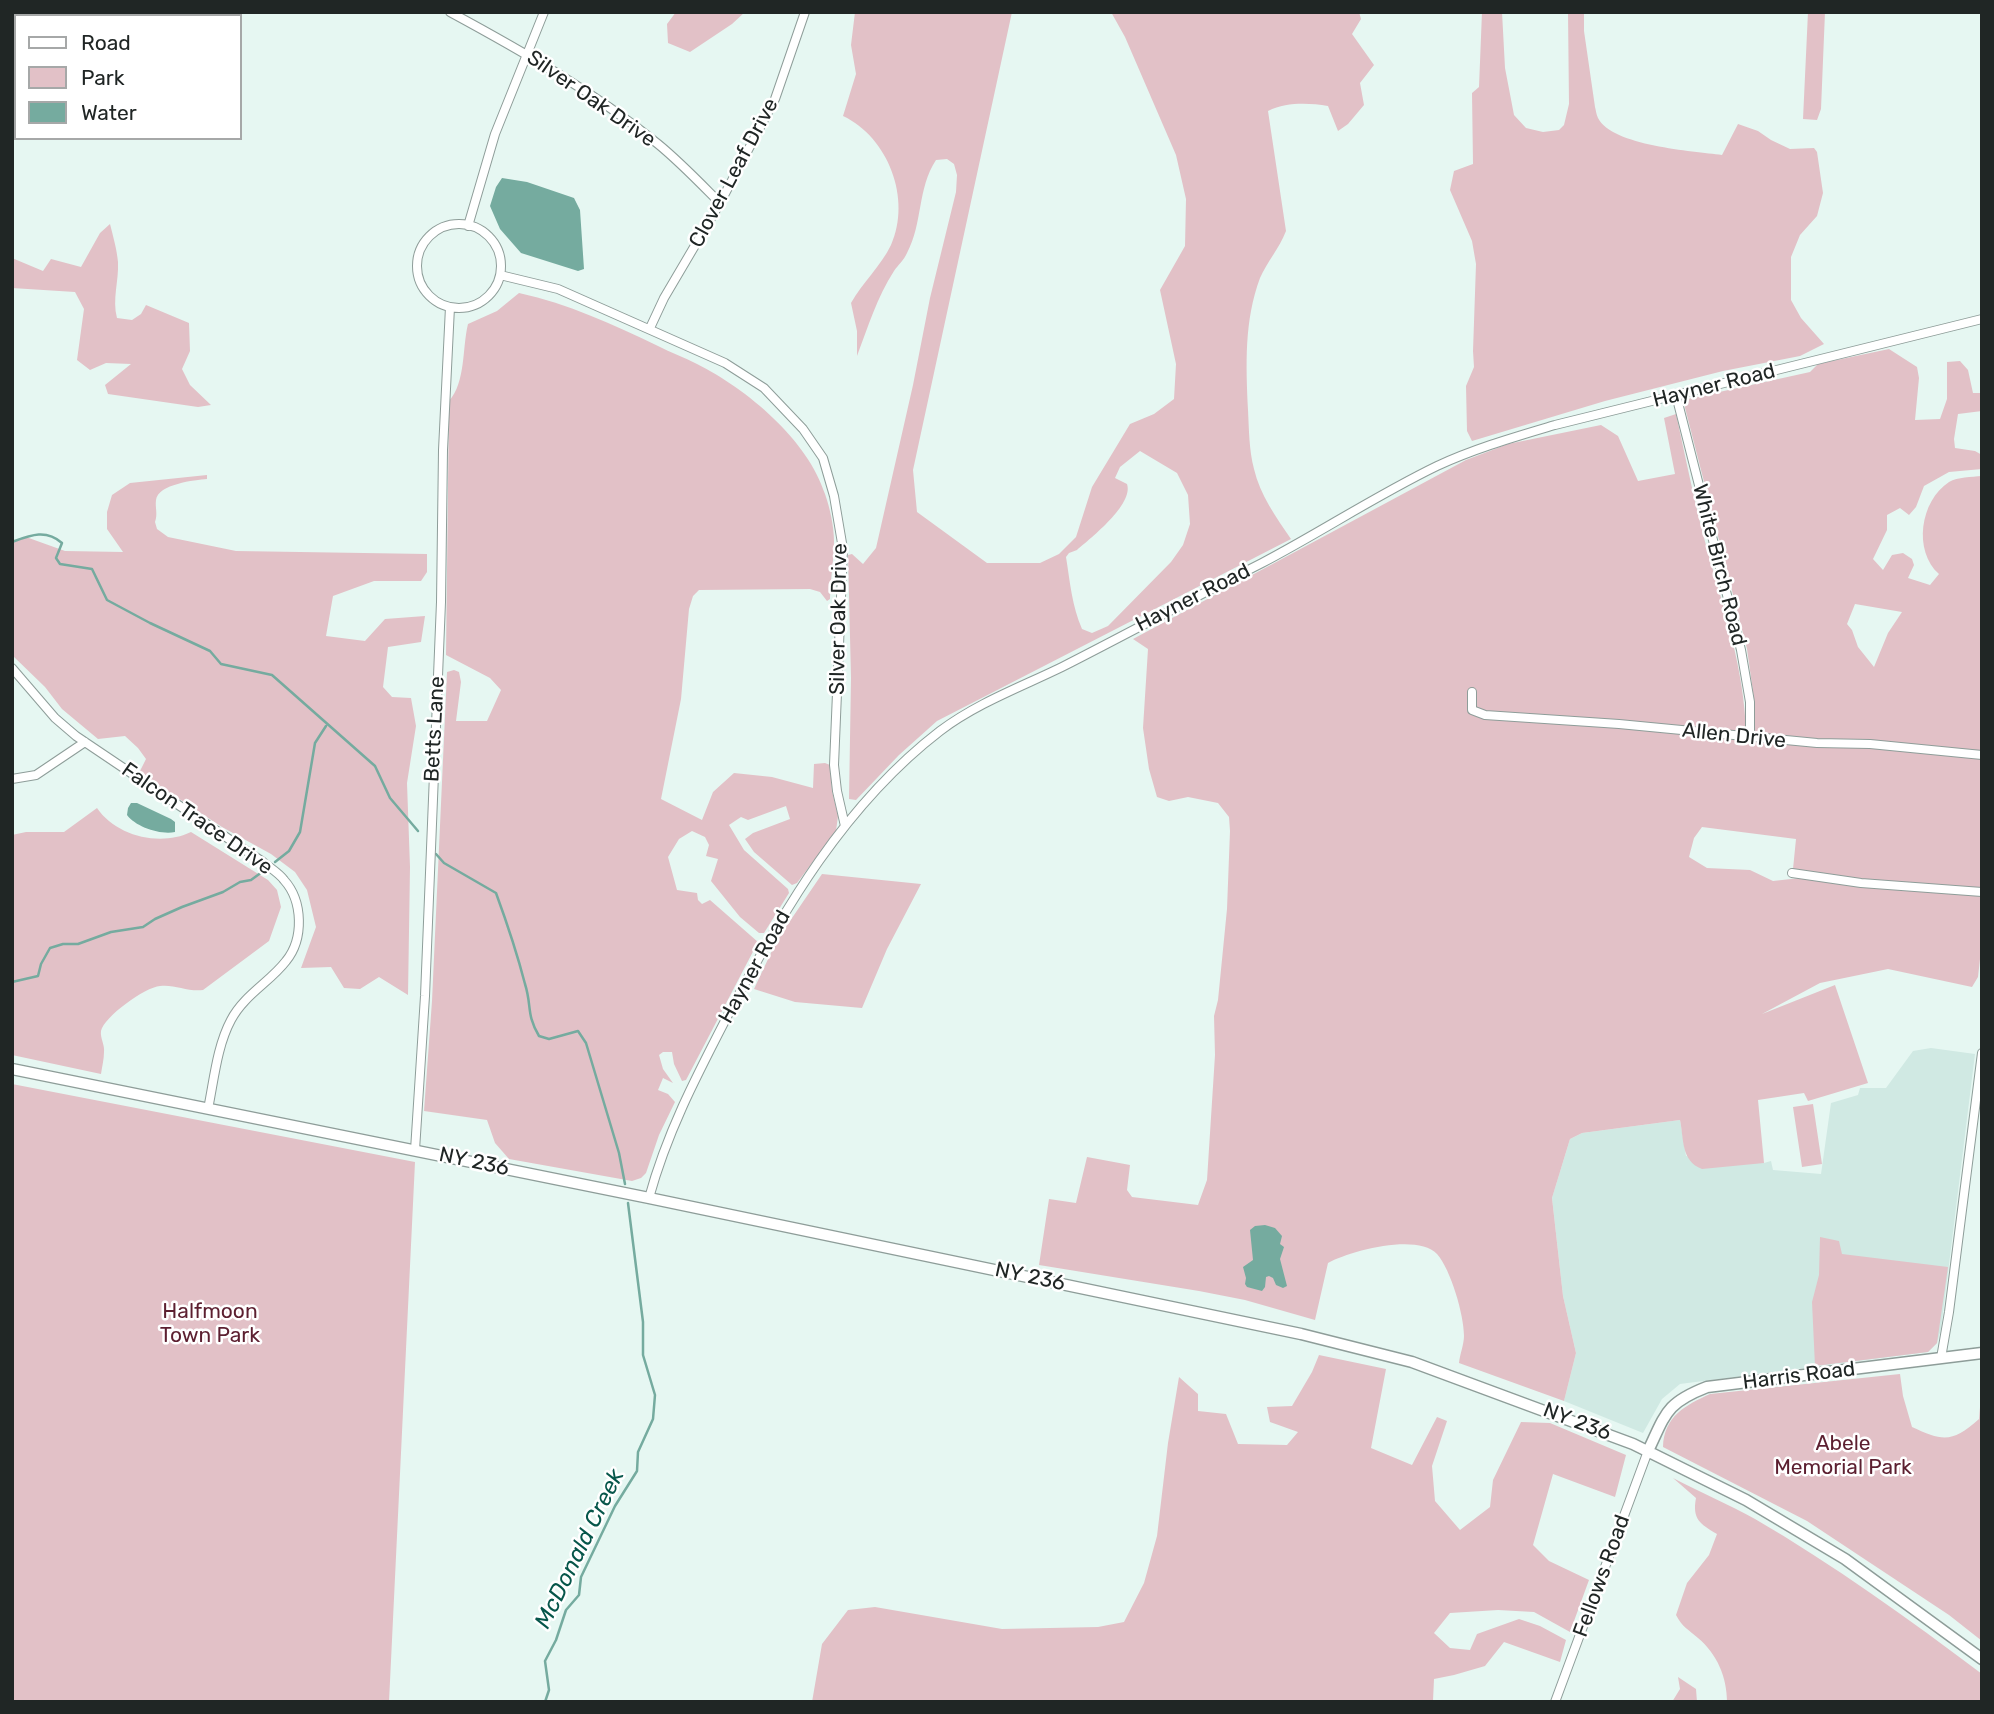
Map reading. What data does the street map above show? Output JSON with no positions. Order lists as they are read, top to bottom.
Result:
{
  "streets": {
    "main road": ["NY 236", "Harris Road"],
    "street": [
      "Silver Oak Drive",
      "Clover Leaf Drive",
      "Hayner Road",
      "White Birch Road",
      "Betts Lane",
      "Allen Drive",
      "Falcon Trace Drive",
      "Fellows Road"
    ]
  },
  "crossings": [
    ["Silver Oak Drive", "Clover Leaf Drive"],
    ["Silver Oak Drive", "Hayner Road"],
    ["Silver Oak Drive", "Betts Lane"],
    ["Hayner Road", "White Birch Road"],
    ["Hayner Road", "NY 236"],
    ["White Birch Road", "Allen Drive"],
    ["Betts Lane", "NY 236"],
    ["Falcon Trace Drive", "NY 236"],
    ["NY 236", "Harris Road"],
    ["NY 236", "Fellows Road"],
    ["Harris Road", "Fellows Road"]
  ],
  "water": ["McDonald Creek"],
  "parks": ["Halfmoon Town Park", "Abele Memorial Park"],
  "legend": ["Road", "Park", "Water"]
}
